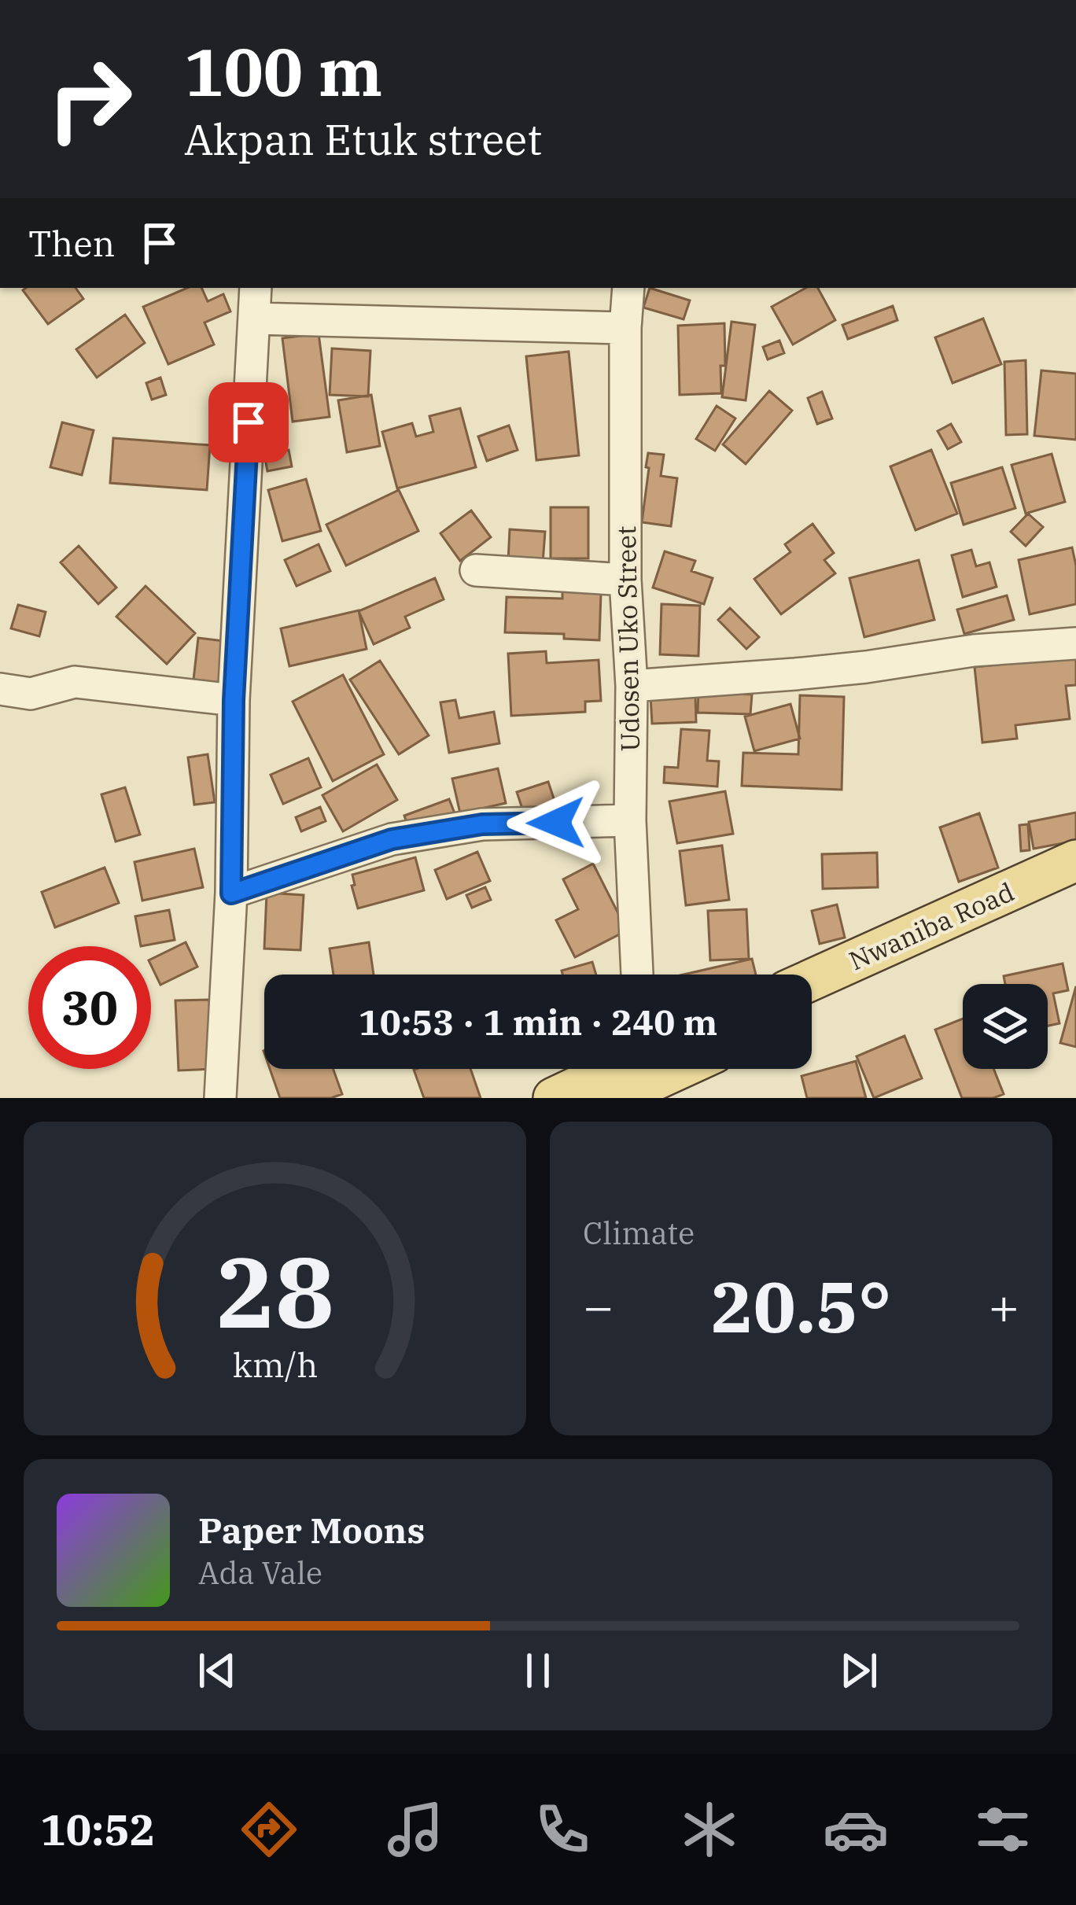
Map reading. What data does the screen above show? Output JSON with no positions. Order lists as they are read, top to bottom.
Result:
{
  "streets": {
    "main road": ["Nwaniba Road"],
    "street": ["Udosen Uko Street"]
  },
  "page": {
    "turn": ["100 m", "Akpan Etuk street"],
    "then": "Then",
    "limit": "30",
    "trip": "10:53 · 1 min · 240 m",
    "tile": "Climate",
    "heat": ["−", "20.5°", "+"],
    "song": ["Paper Moons", "Ada Vale"],
    "tabs": "10:52",
    "gauge": ["28", "km/h"]
  }
}
